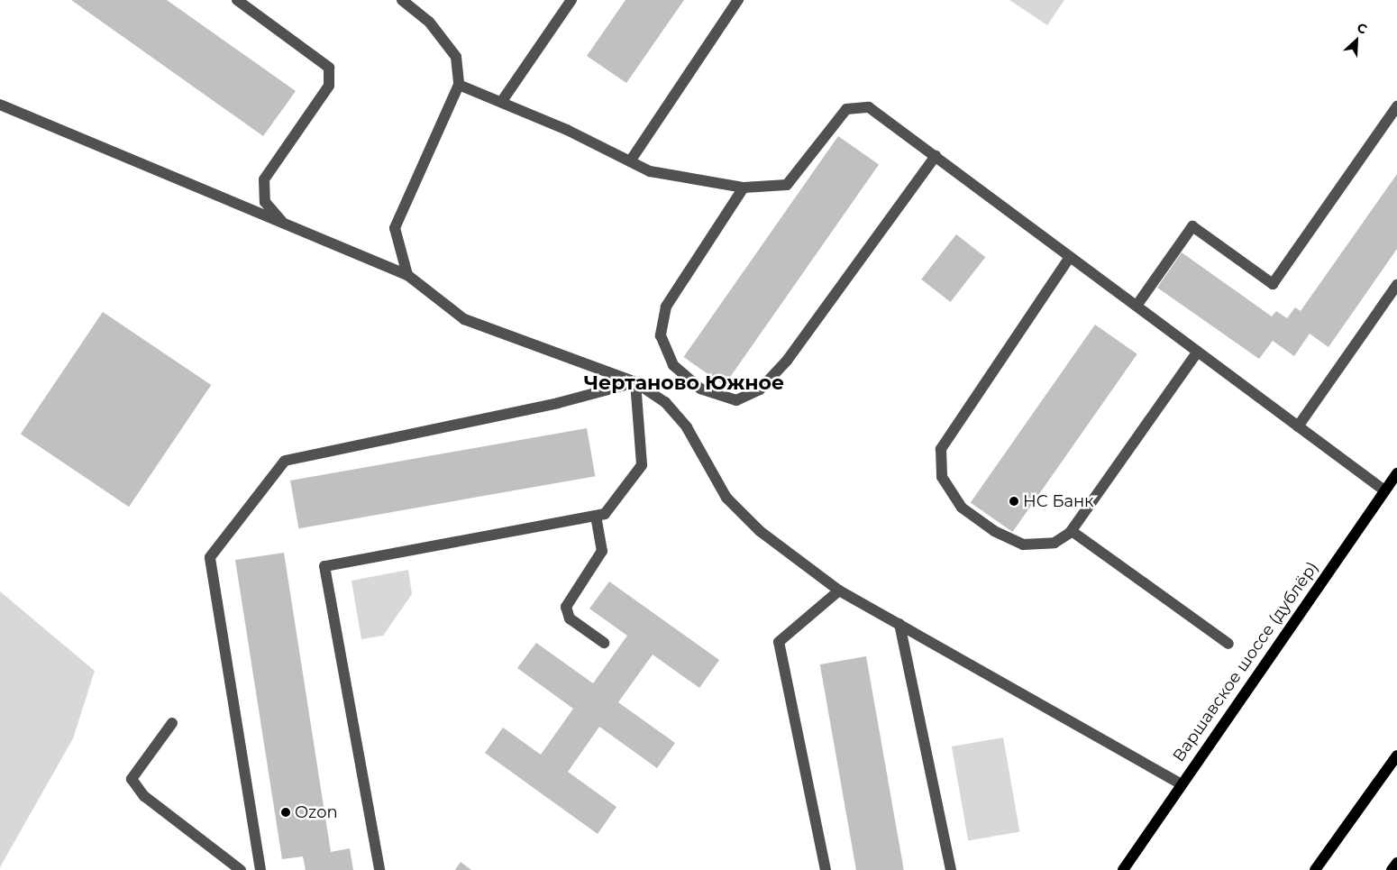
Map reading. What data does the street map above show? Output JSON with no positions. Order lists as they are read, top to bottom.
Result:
{
  "streets": {
    "main road": ["Варшавское шоссе (дублёр)"]
  },
  "districts": ["Чертаново Южное"],
  "places": ["НС Банк", "Ozon"],
  "north": "top right"
}
